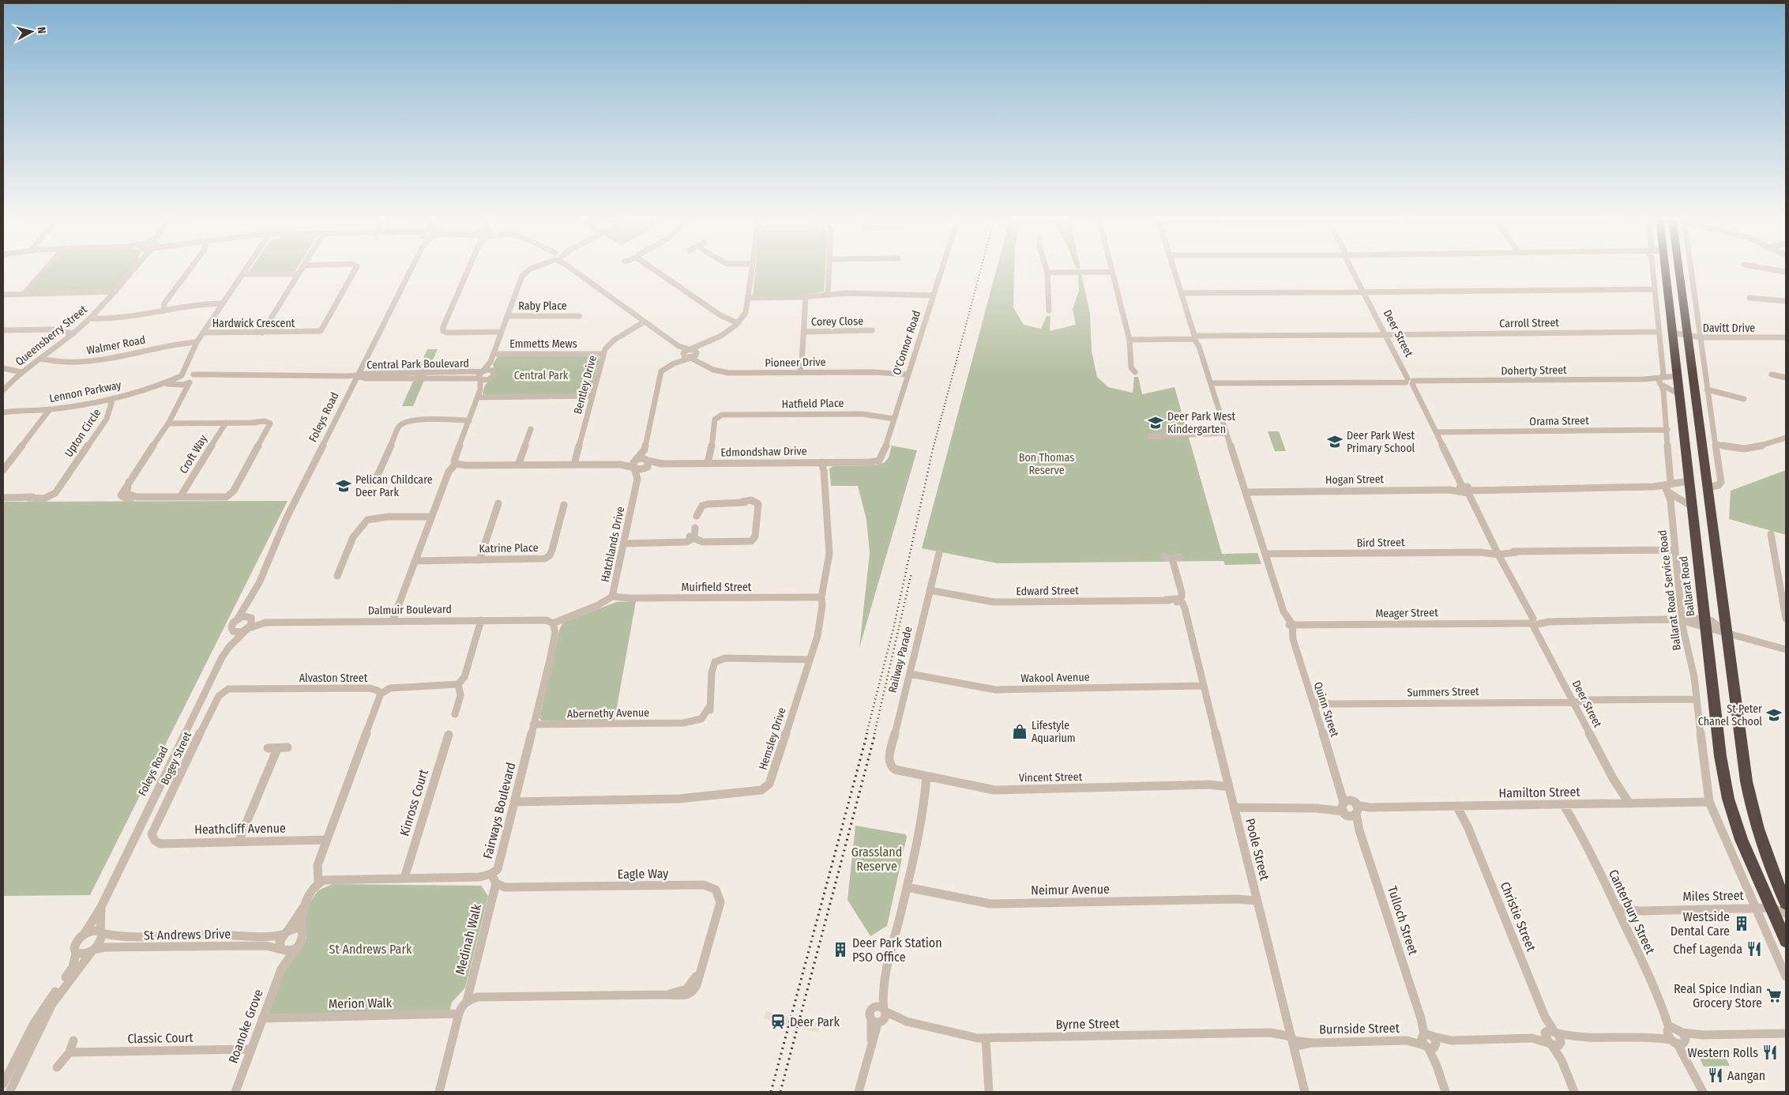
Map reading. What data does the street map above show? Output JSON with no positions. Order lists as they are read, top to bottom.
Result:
{
  "streets": {
    "highway": ["Ballarat Road"],
    "street": [
      "Raby Place",
      "Corey Close",
      "Hardwick Crescent",
      "Carroll Street",
      "Davitt Drive",
      "Deer Street",
      "Queensberry Street",
      "O'Connor Road",
      "Emmetts Mews",
      "Walmer Road",
      "Pioneer Drive",
      "Central Park Boulevard",
      "Doherty Street",
      "Bentley Drive",
      "Lennon Parkway",
      "Hatfield Place",
      "Foleys Road",
      "Orama Street",
      "Upton Circle",
      "Edmondshaw Drive",
      "Croft Way",
      "Hogan Street",
      "Bird Street",
      "Hatchlands Drive",
      "Katrine Place",
      "Muirfield Street",
      "Ballarat Road Service Road",
      "Edward Street",
      "Dalmuir Boulevard",
      "Meager Street",
      "Railway Parade",
      "Alvaston Street",
      "Wakool Avenue",
      "Summers Street",
      "Quinn Street",
      "Abernethy Avenue",
      "Hemsley Drive",
      "Bogey Street",
      "Vincent Street",
      "Hamilton Street",
      "Kinross Court",
      "Fairways Boulevard",
      "Heathcliff Avenue",
      "Poole Street",
      "Eagle Way",
      "Neimur Avenue",
      "Miles Street",
      "Canterbury Street",
      "Christie Street",
      "Tulloch Street",
      "St Andrews Drive",
      "Medinah Walk",
      "Merion Walk",
      "Byrne Street",
      "Roanoke Grove",
      "Burnside Street",
      "Classic Court"
    ]
  },
  "crossings": [
    ["Carroll Street", "Deer Street"],
    ["Carroll Street", "Ballarat Road Service Road"],
    ["Carroll Street", "Quinn Street"],
    ["Davitt Drive", "Ballarat Road"],
    ["Deer Street", "Doherty Street"],
    ["Deer Street", "Orama Street"],
    ["Deer Street", "Hogan Street"],
    ["Deer Street", "Bird Street"],
    ["Deer Street", "Meager Street"],
    ["Deer Street", "Summers Street"],
    ["Deer Street", "Hamilton Street"],
    ["Queensberry Street", "Walmer Road"],
    ["O'Connor Road", "Pioneer Drive"],
    ["O'Connor Road", "Hatfield Place"],
    ["O'Connor Road", "Edmondshaw Drive"],
    ["Emmetts Mews", "Bentley Drive"],
    ["Central Park Boulevard", "Foleys Road"],
    ["Doherty Street", "Ballarat Road"],
    ["Doherty Street", "Ballarat Road Service Road"],
    ["Doherty Street", "Quinn Street"],
    ["Lennon Parkway", "Upton Circle"],
    ["Hatfield Place", "Edmondshaw Drive"],
    ["Foleys Road", "Dalmuir Boulevard"],
    ["Foleys Road", "St Andrews Drive"],
    ["Orama Street", "Ballarat Road Service Road"],
    ["Edmondshaw Drive", "Hatchlands Drive"],
    ["Edmondshaw Drive", "Hemsley Drive"],
    ["Hogan Street", "Ballarat Road"],
    ["Hogan Street", "Ballarat Road Service Road"],
    ["Hogan Street", "Quinn Street"],
    ["Bird Street", "Ballarat Road Service Road"],
    ["Bird Street", "Quinn Street"],
    ["Hatchlands Drive", "Muirfield Street"],
    ["Hatchlands Drive", "Dalmuir Boulevard"],
    ["Hatchlands Drive", "Fairways Boulevard"],
    ["Ballarat Road", "Meager Street"],
    ["Ballarat Road", "Miles Street"],
    ["Muirfield Street", "Hemsley Drive"],
    ["Ballarat Road Service Road", "Meager Street"],
    ["Ballarat Road Service Road", "Summers Street"],
    ["Ballarat Road Service Road", "Hamilton Street"],
    ["Ballarat Road Service Road", "Miles Street"],
    ["Edward Street", "Railway Parade"],
    ["Edward Street", "Poole Street"],
    ["Dalmuir Boulevard", "Fairways Boulevard"],
    ["Meager Street", "Quinn Street"],
    ["Railway Parade", "Wakool Avenue"],
    ["Railway Parade", "Vincent Street"],
    ["Alvaston Street", "Bogey Street"],
    ["Wakool Avenue", "Poole Street"],
    ["Summers Street", "Quinn Street"],
    ["Quinn Street", "Hamilton Street"],
    ["Quinn Street", "Tulloch Street"],
    ["Abernethy Avenue", "Hemsley Drive"],
    ["Abernethy Avenue", "Fairways Boulevard"],
    ["Hemsley Drive", "Fairways Boulevard"],
    ["Bogey Street", "Heathcliff Avenue"],
    ["Vincent Street", "Poole Street"],
    ["Hamilton Street", "Canterbury Street"],
    ["Hamilton Street", "Christie Street"],
    ["Hamilton Street", "Tulloch Street"],
    ["Kinross Court", "Fairways Boulevard"],
    ["Poole Street", "Neimur Avenue"],
    ["Poole Street", "Byrne Street"],
    ["Poole Street", "Burnside Street"],
    ["Eagle Way", "Medinah Walk"],
    ["Miles Street", "Canterbury Street"],
    ["Christie Street", "Burnside Street"],
    ["Tulloch Street", "Burnside Street"],
    ["St Andrews Drive", "Roanoke Grove"],
    ["Merion Walk", "Roanoke Grove"],
    ["Byrne Street", "Burnside Street"],
    ["Roanoke Grove", "Classic Court"]
  ],
  "parks": [
    "Central Park",
    "Bon Thomas Reserve",
    "Grassland Reserve",
    "St Andrews Park"
  ],
  "places": {
    "school or university": [
      "Deer Park West Kindergarten",
      "Deer Park West Primary School",
      "Pelican Childcare Deer Park",
      "St Peter Chanel School"
    ],
    "shop": ["Lifestyle Aquarium"],
    "building": ["Westside Dental Care", "Deer Park Station PSO Office"],
    "restaurant": ["Chef Lagenda", "Western Rolls", "Aangan"],
    "supermarket": ["Real Spice Indian Grocery Store"],
    "station": ["Deer Park"]
  },
  "north": "right"
}
